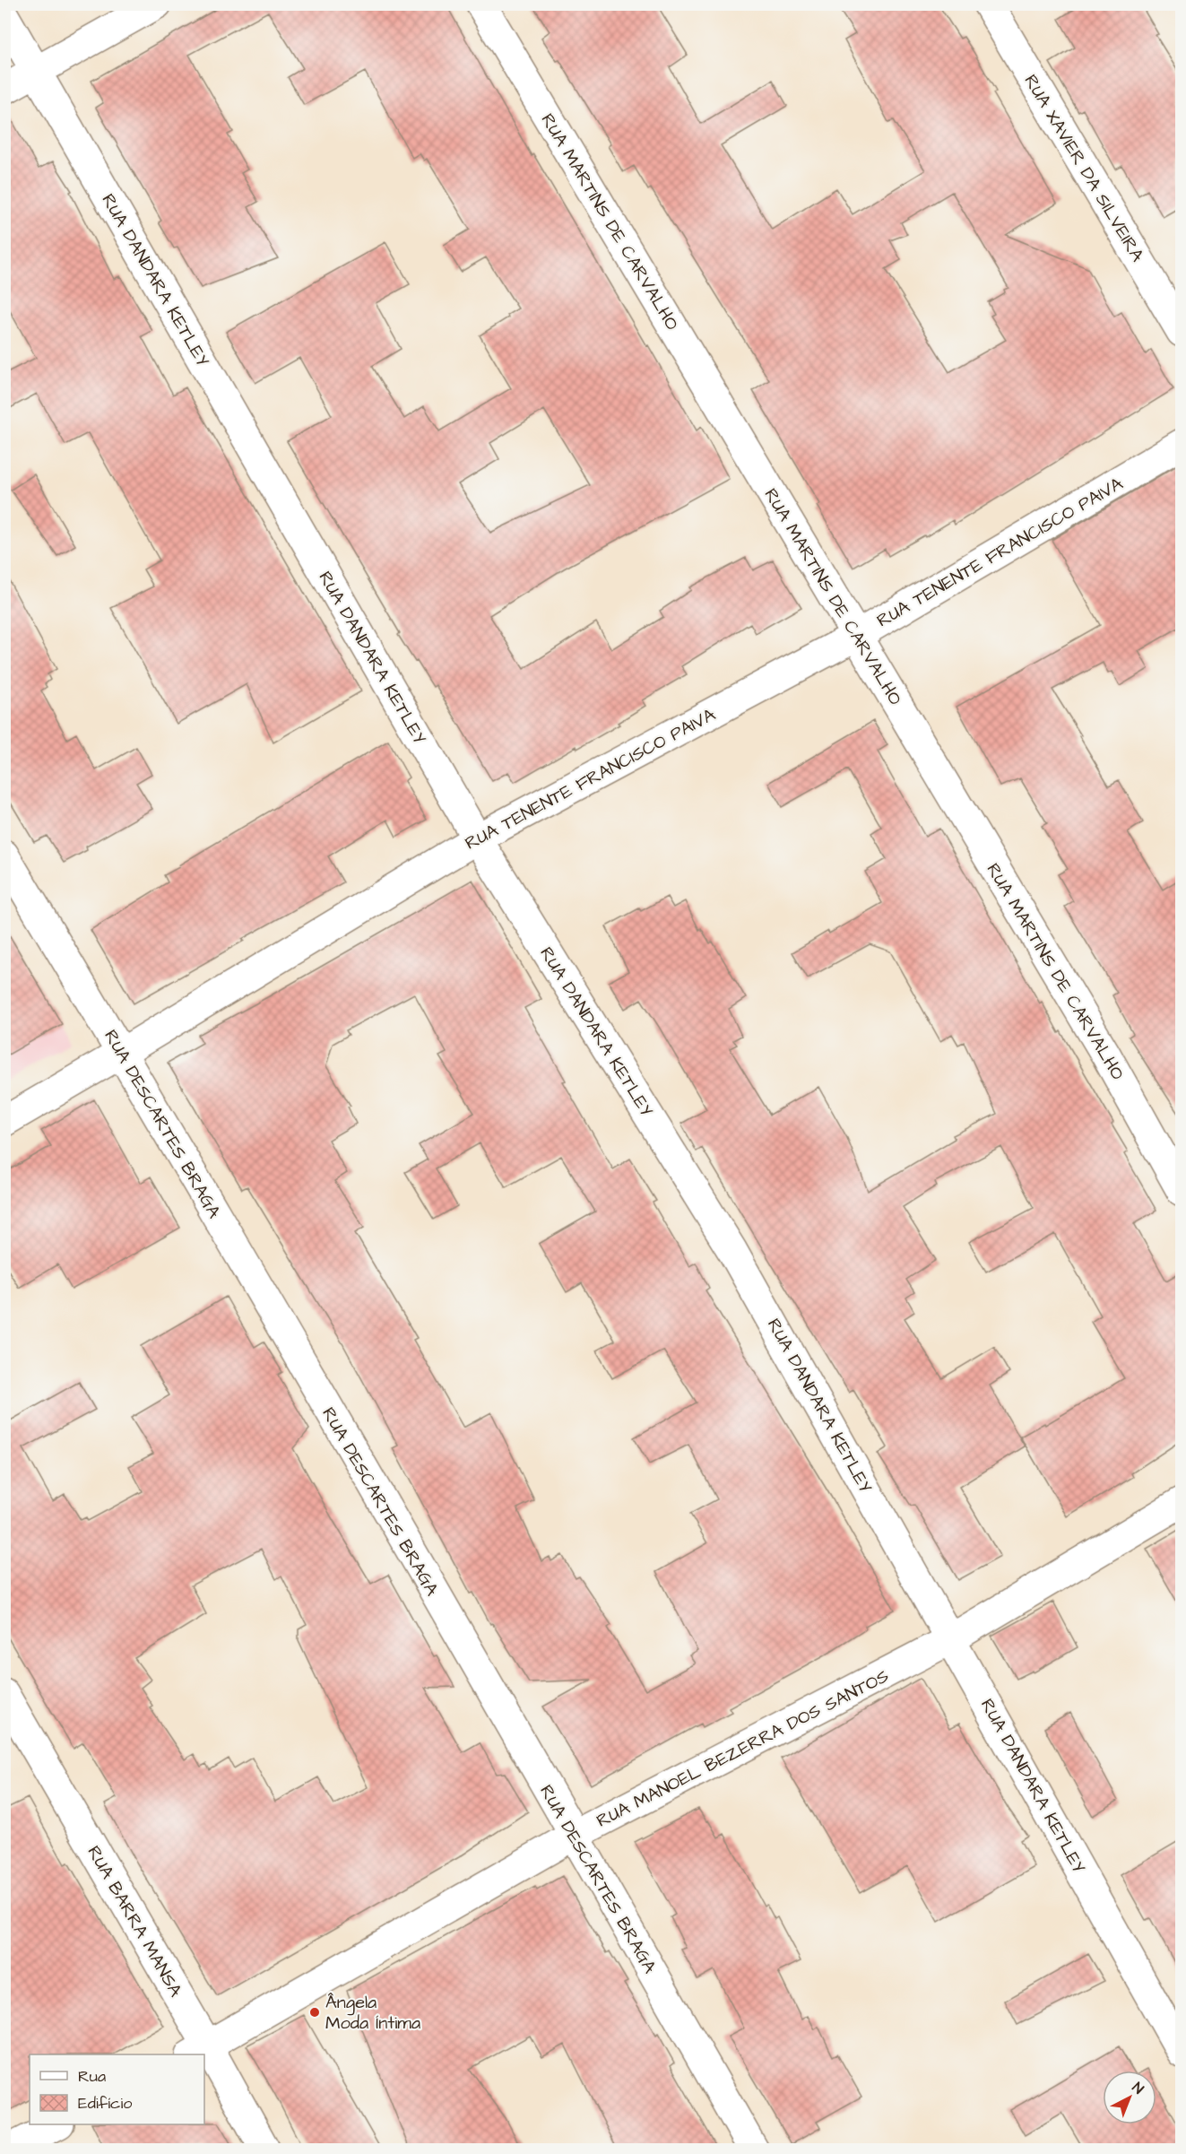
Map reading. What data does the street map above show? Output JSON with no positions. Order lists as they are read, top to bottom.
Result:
{
  "streets": {
    "street": [
      "RUA XAVIER DA SILVEIRA",
      "RUA MARTINS DE CARVALHO",
      "RUA DANDARA KETLEY",
      "RUA TENENTE FRANCISCO PAIVA",
      "RUA DESCARTES BRAGA",
      "RUA MANOEL BEZERRA DOS SANTOS",
      "RUA BARRA MANSA"
    ]
  },
  "crossings": [
    ["RUA MARTINS DE CARVALHO", "RUA TENENTE FRANCISCO PAIVA"],
    ["RUA DANDARA KETLEY", "RUA TENENTE FRANCISCO PAIVA"],
    ["RUA DANDARA KETLEY", "RUA MANOEL BEZERRA DOS SANTOS"],
    ["RUA TENENTE FRANCISCO PAIVA", "RUA DESCARTES BRAGA"],
    ["RUA DESCARTES BRAGA", "RUA MANOEL BEZERRA DOS SANTOS"],
    ["RUA MANOEL BEZERRA DOS SANTOS", "RUA BARRA MANSA"]
  ],
  "places": ["Ângela Moda Íntima"],
  "legend": ["Rua", "Edifício"],
  "north": "top right"
}
